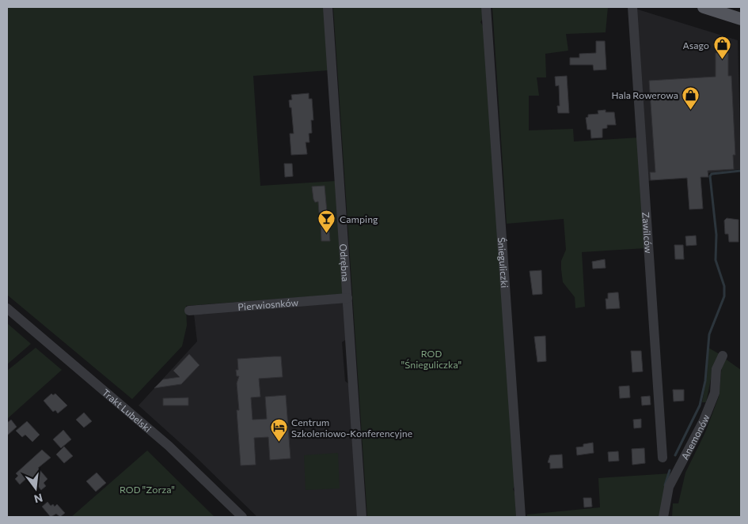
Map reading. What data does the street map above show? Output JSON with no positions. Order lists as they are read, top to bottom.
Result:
{
  "streets": {
    "street": [
      "Zawilców",
      "Odrębna",
      "Śnieguliczki",
      "Pierwiosnków",
      "Trakt Lubelski",
      "Anemonów"
    ]
  },
  "crossings": [
    ["Odrębna", "Pierwiosnków"]
  ],
  "parks": ["ROD \"Śnieguliczka\"", "ROD \"Zorza\""],
  "places": {
    "shop": ["Asago", "Hala Rowerowa"],
    "bar": ["Camping"],
    "hotel": ["Centrum Szkoleniowo-Konferencyjne"]
  },
  "north": "bottom"
}
